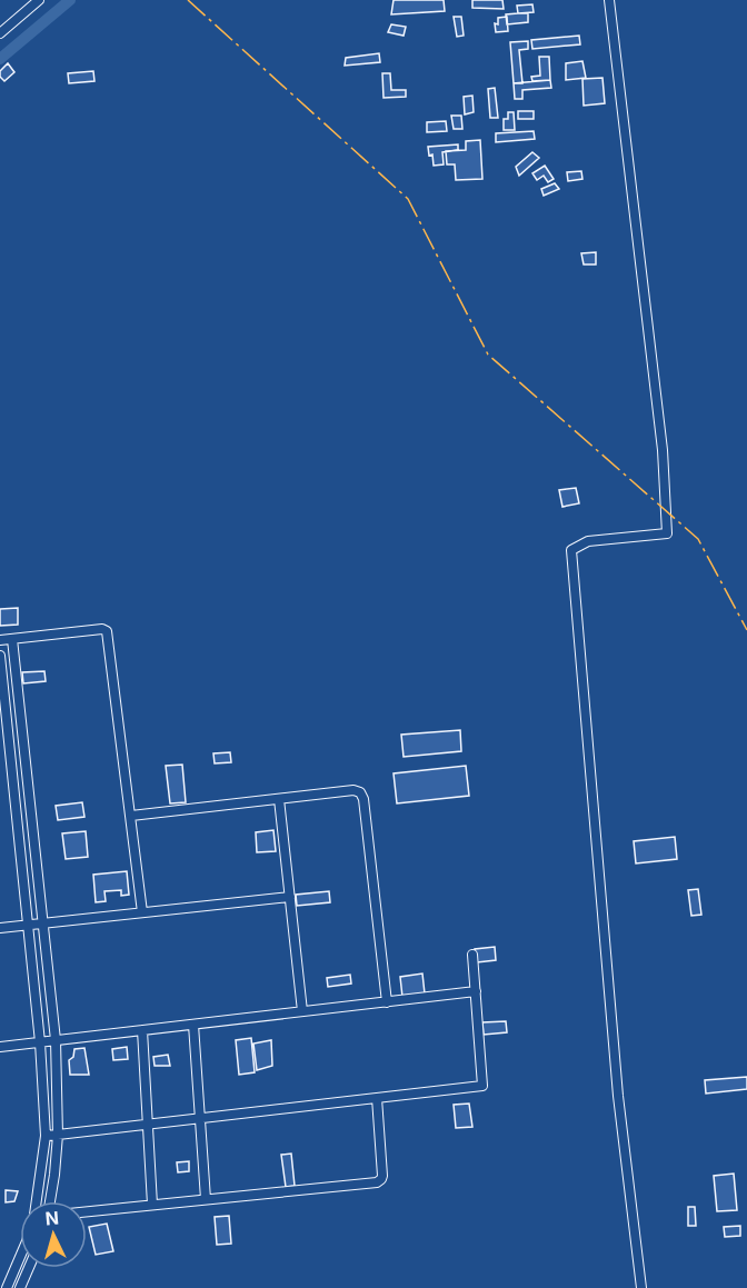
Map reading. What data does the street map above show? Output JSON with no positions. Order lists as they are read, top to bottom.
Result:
{
  "north": "top"
}
